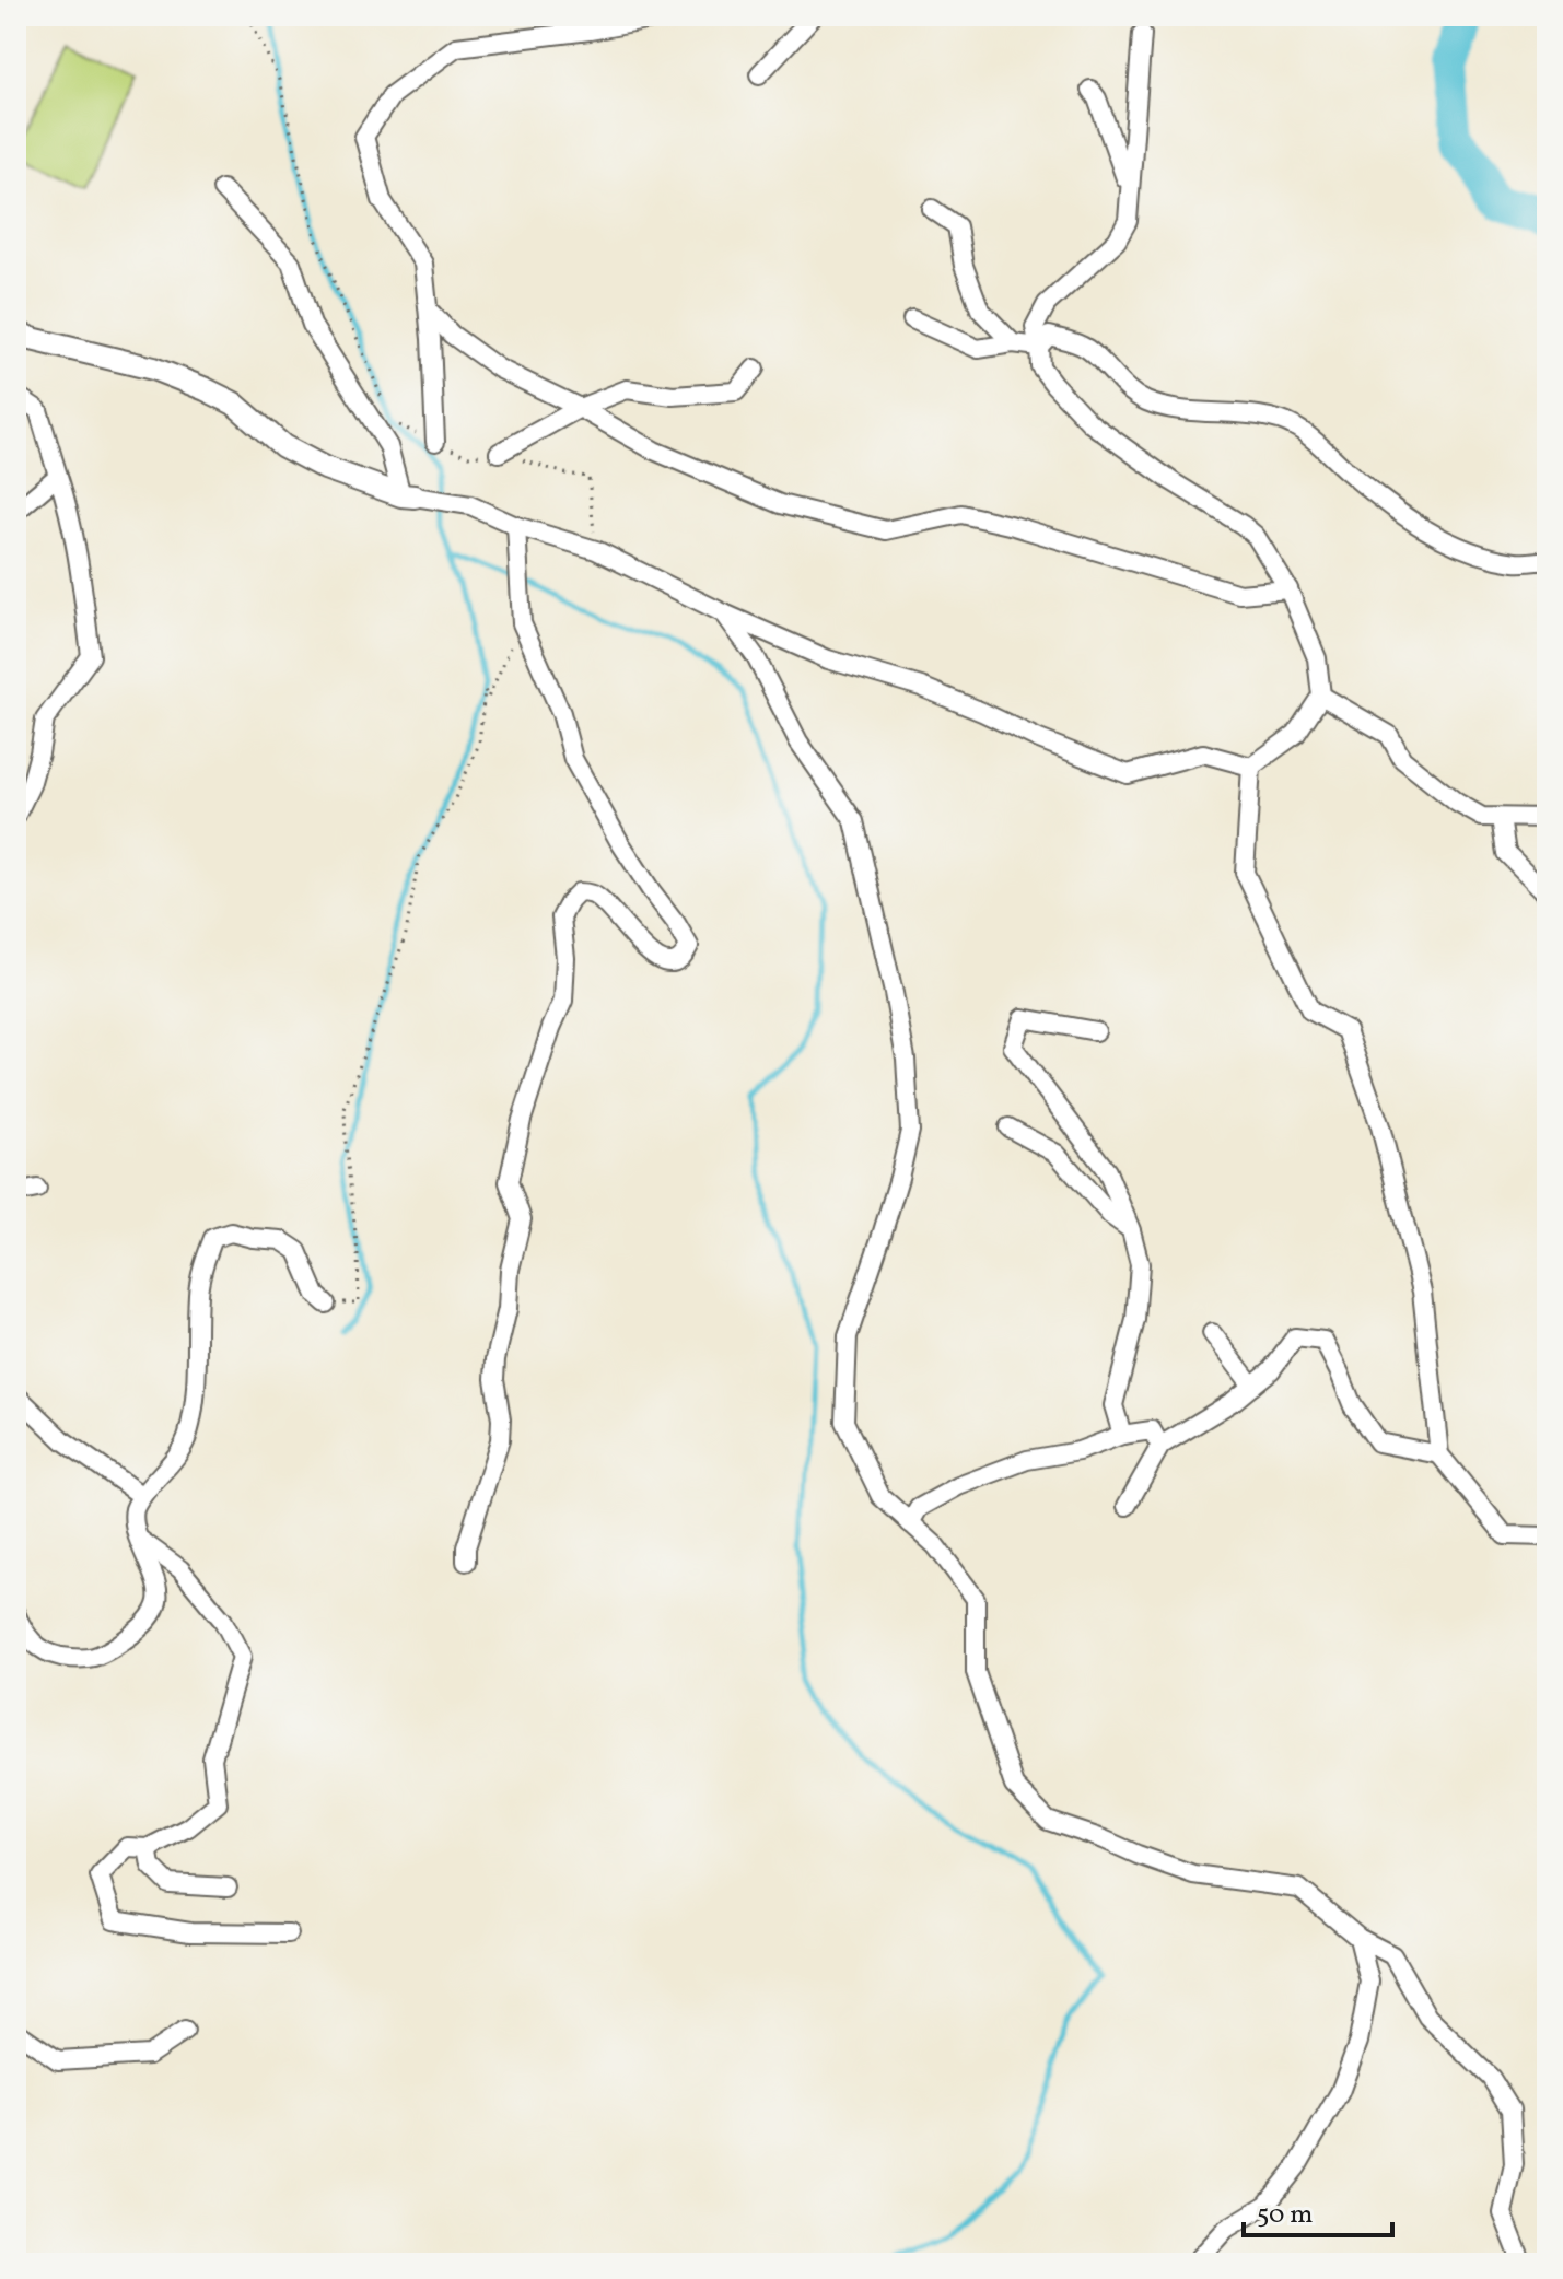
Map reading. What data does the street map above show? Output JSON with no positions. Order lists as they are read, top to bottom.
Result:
{
  "scale_bar": "50 m"
}
